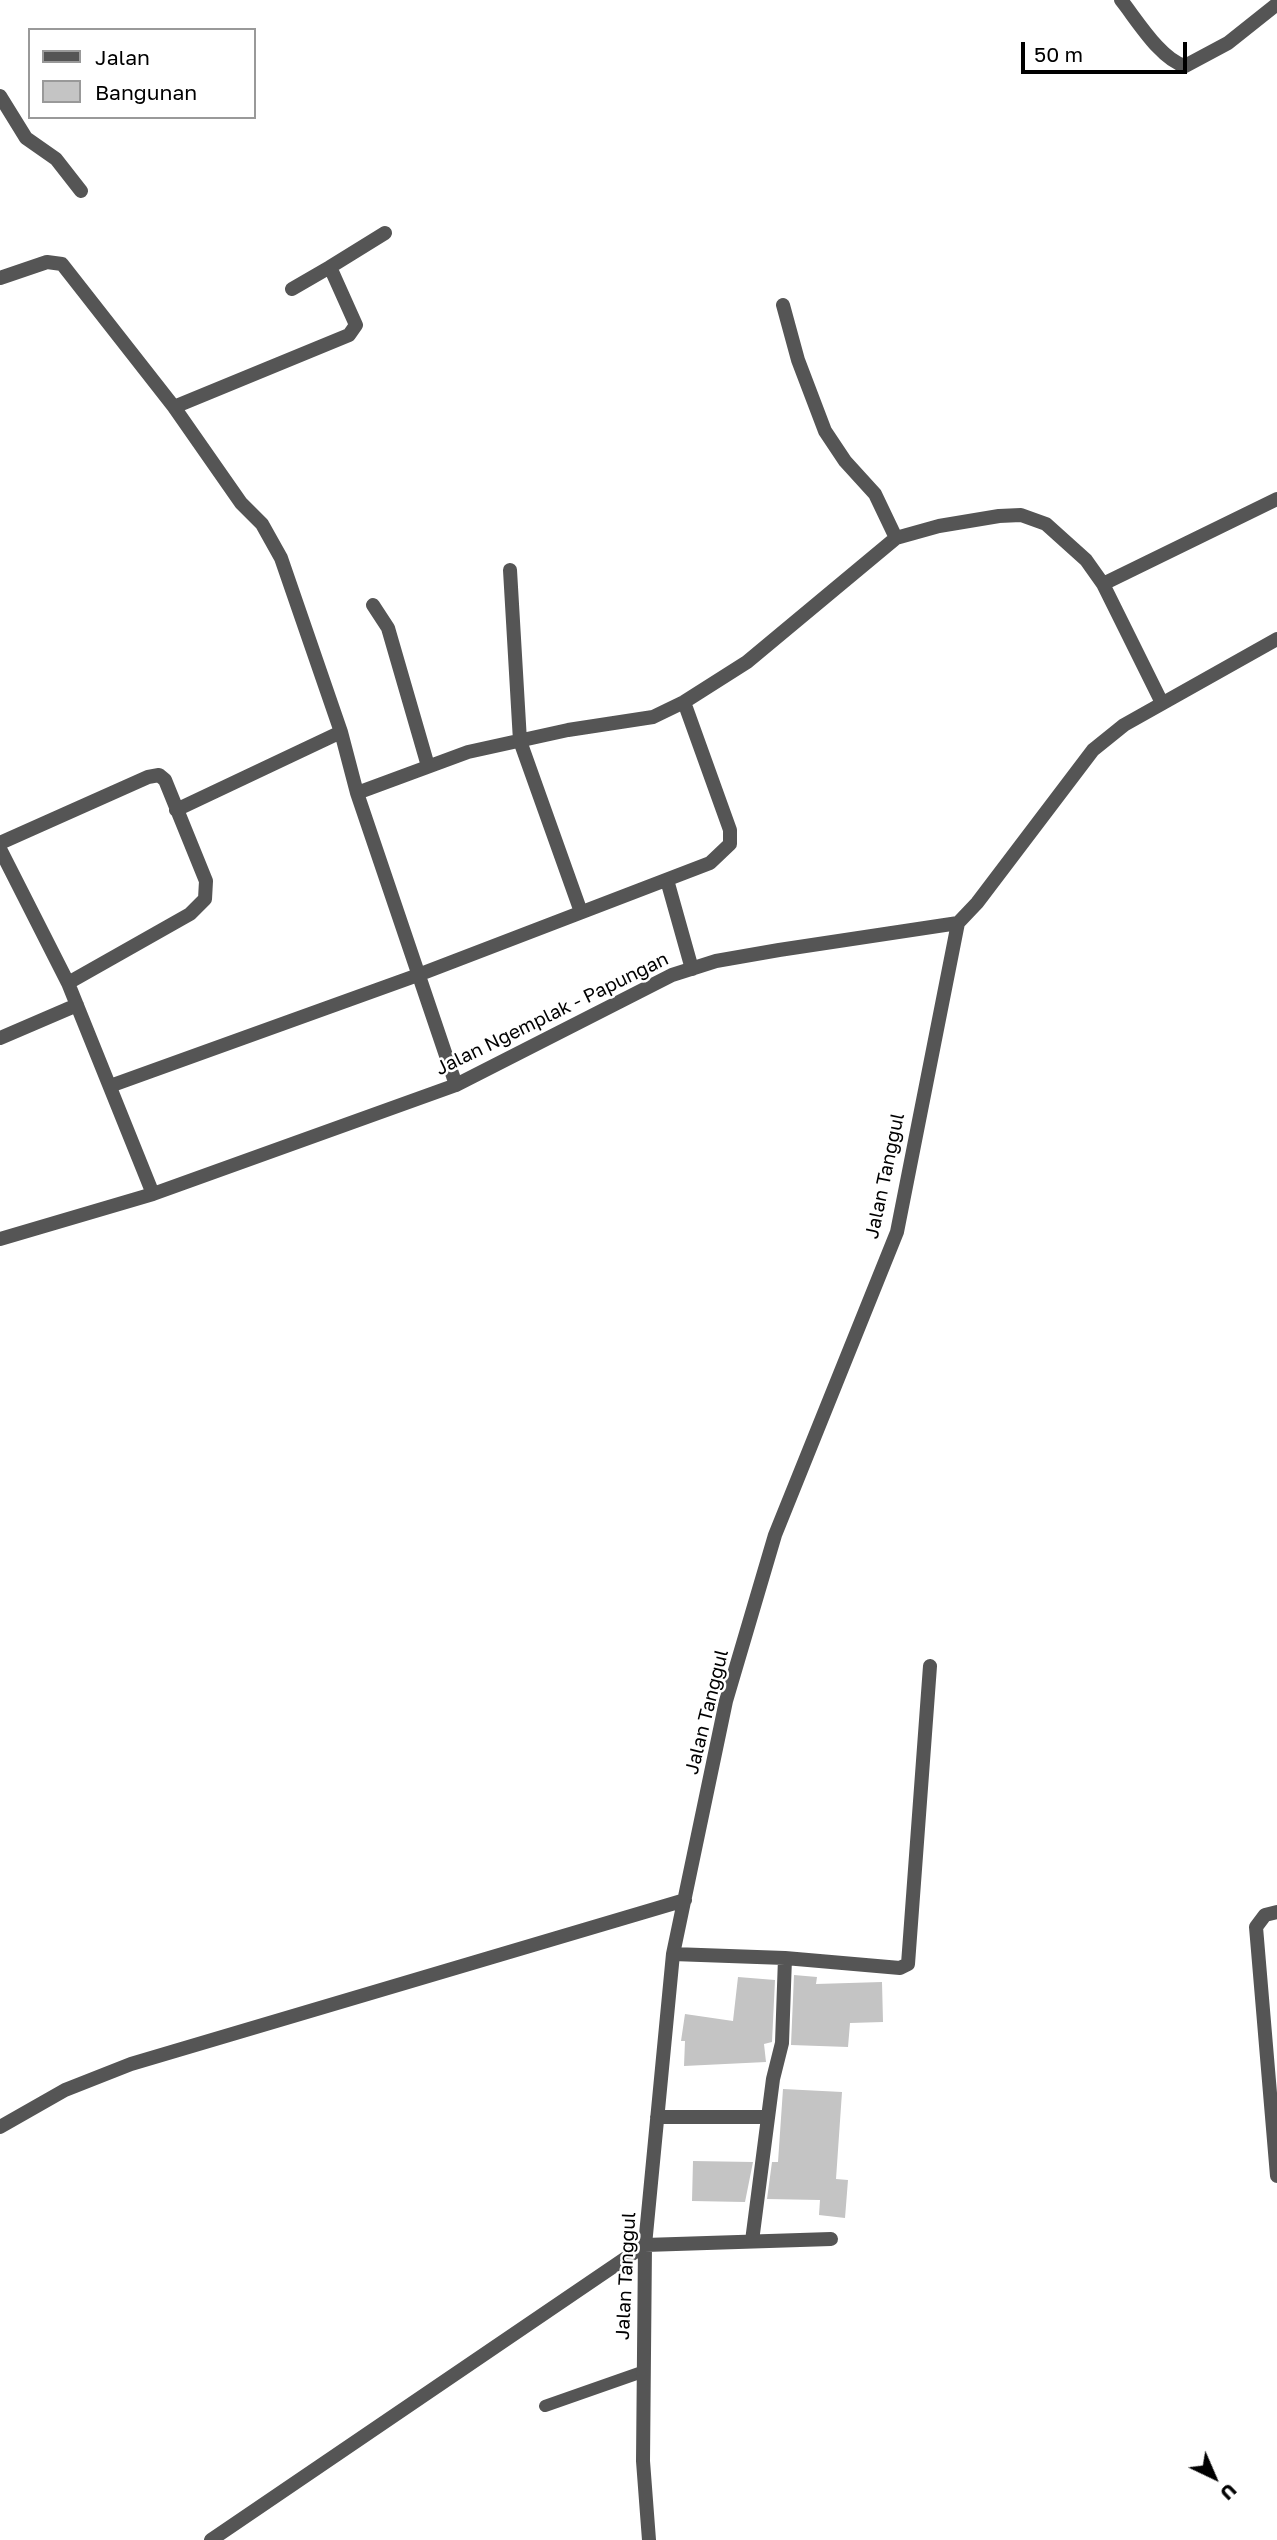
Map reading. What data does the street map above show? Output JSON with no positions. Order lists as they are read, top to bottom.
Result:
{
  "streets": {
    "street": ["Jalan Ngemplak - Papungan", "Jalan Tanggul"]
  },
  "crossings": [
    ["Jalan Ngemplak - Papungan", "Jalan Tanggul"]
  ],
  "legend": ["Jalan", "Bangunan"],
  "scale_bar": "50 m",
  "north": "bottom right"
}
